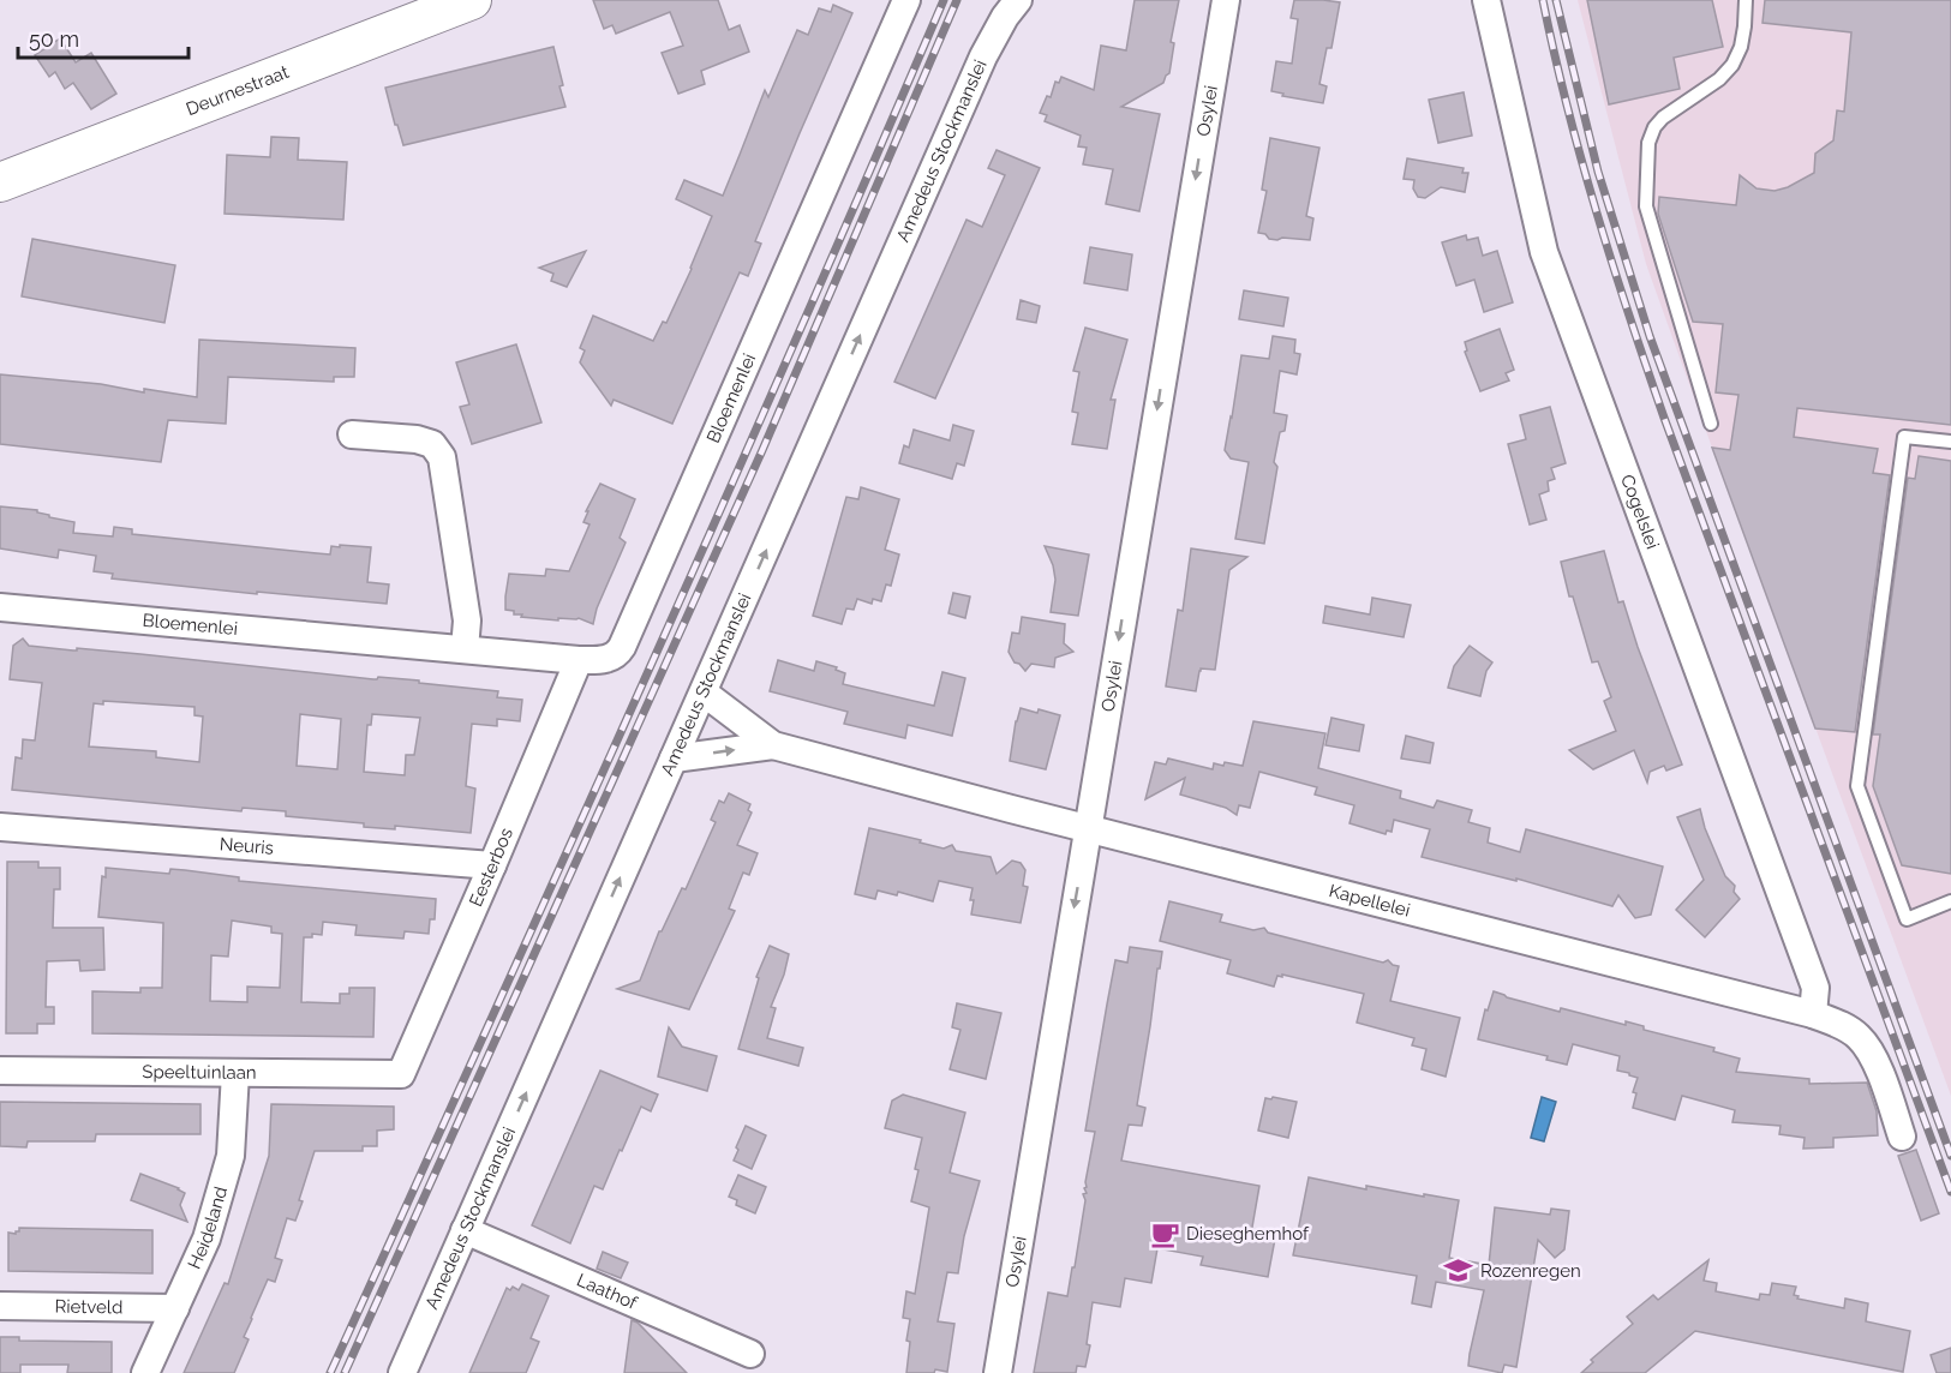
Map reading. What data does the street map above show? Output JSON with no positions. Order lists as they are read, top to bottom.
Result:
{
  "streets": {
    "street": [
      "Deurnestraat",
      "Osylei",
      "Amedeus Stockmanslei",
      "Bloemenlei",
      "Cogelslei",
      "Neuris",
      "Eesterbos",
      "Kapellelei",
      "Speeltuinlaan",
      "Heideland",
      "Laathof",
      "Rietveld"
    ]
  },
  "crossings": [
    ["Osylei", "Kapellelei"],
    ["Amedeus Stockmanslei", "Kapellelei"],
    ["Amedeus Stockmanslei", "Laathof"],
    ["Bloemenlei", "Eesterbos"],
    ["Cogelslei", "Kapellelei"],
    ["Neuris", "Eesterbos"],
    ["Eesterbos", "Speeltuinlaan"],
    ["Speeltuinlaan", "Heideland"],
    ["Heideland", "Rietveld"]
  ],
  "one_way": ["Osylei", "Amedeus Stockmanslei"],
  "places": {
    "cafe": ["Dieseghemhof"],
    "school or university": ["Rozenregen"]
  },
  "scale_bar": "50 m"
}
